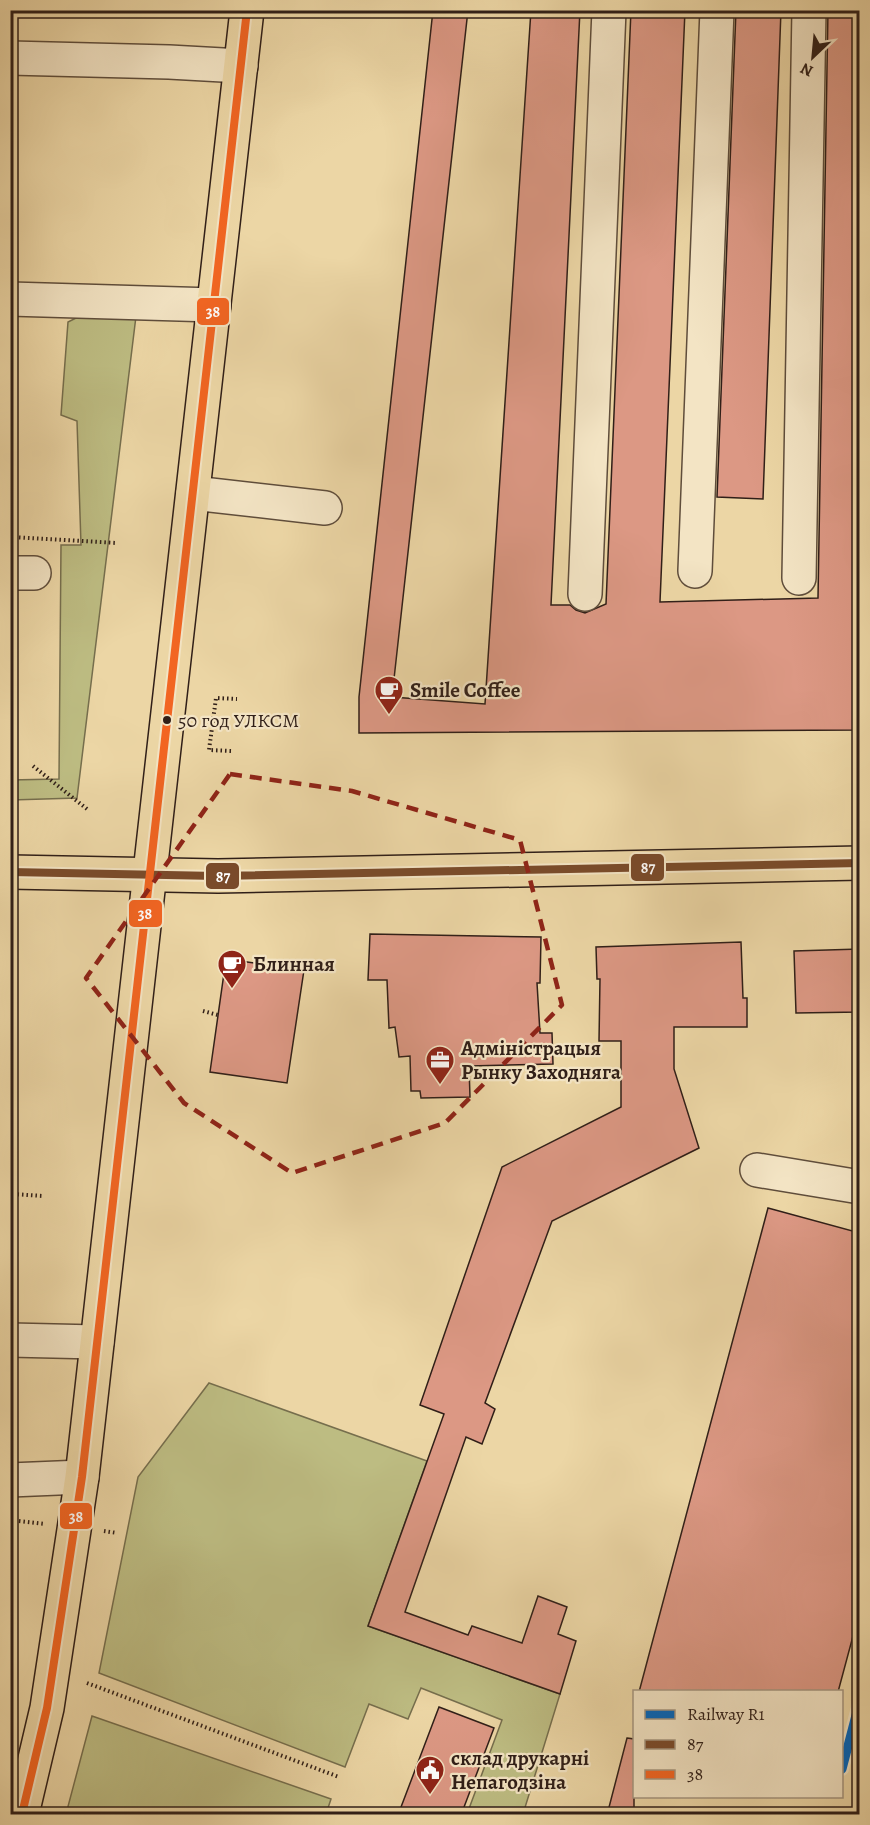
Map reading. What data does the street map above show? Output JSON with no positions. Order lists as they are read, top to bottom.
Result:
{
  "places": {
    "cafe": ["Smile Coffee", "Блинная"],
    "other": ["50 год УЛКСМ"],
    "office": ["Адміністрацыя Рынку Заходняга"],
    "public building": ["склад друкарні Непагодзіна"]
  },
  "lines": ["transit line 38", "transit line 87", "rail line R1"],
  "legend": ["Railway R1", "87", "38"],
  "north": "bottom left"
}
